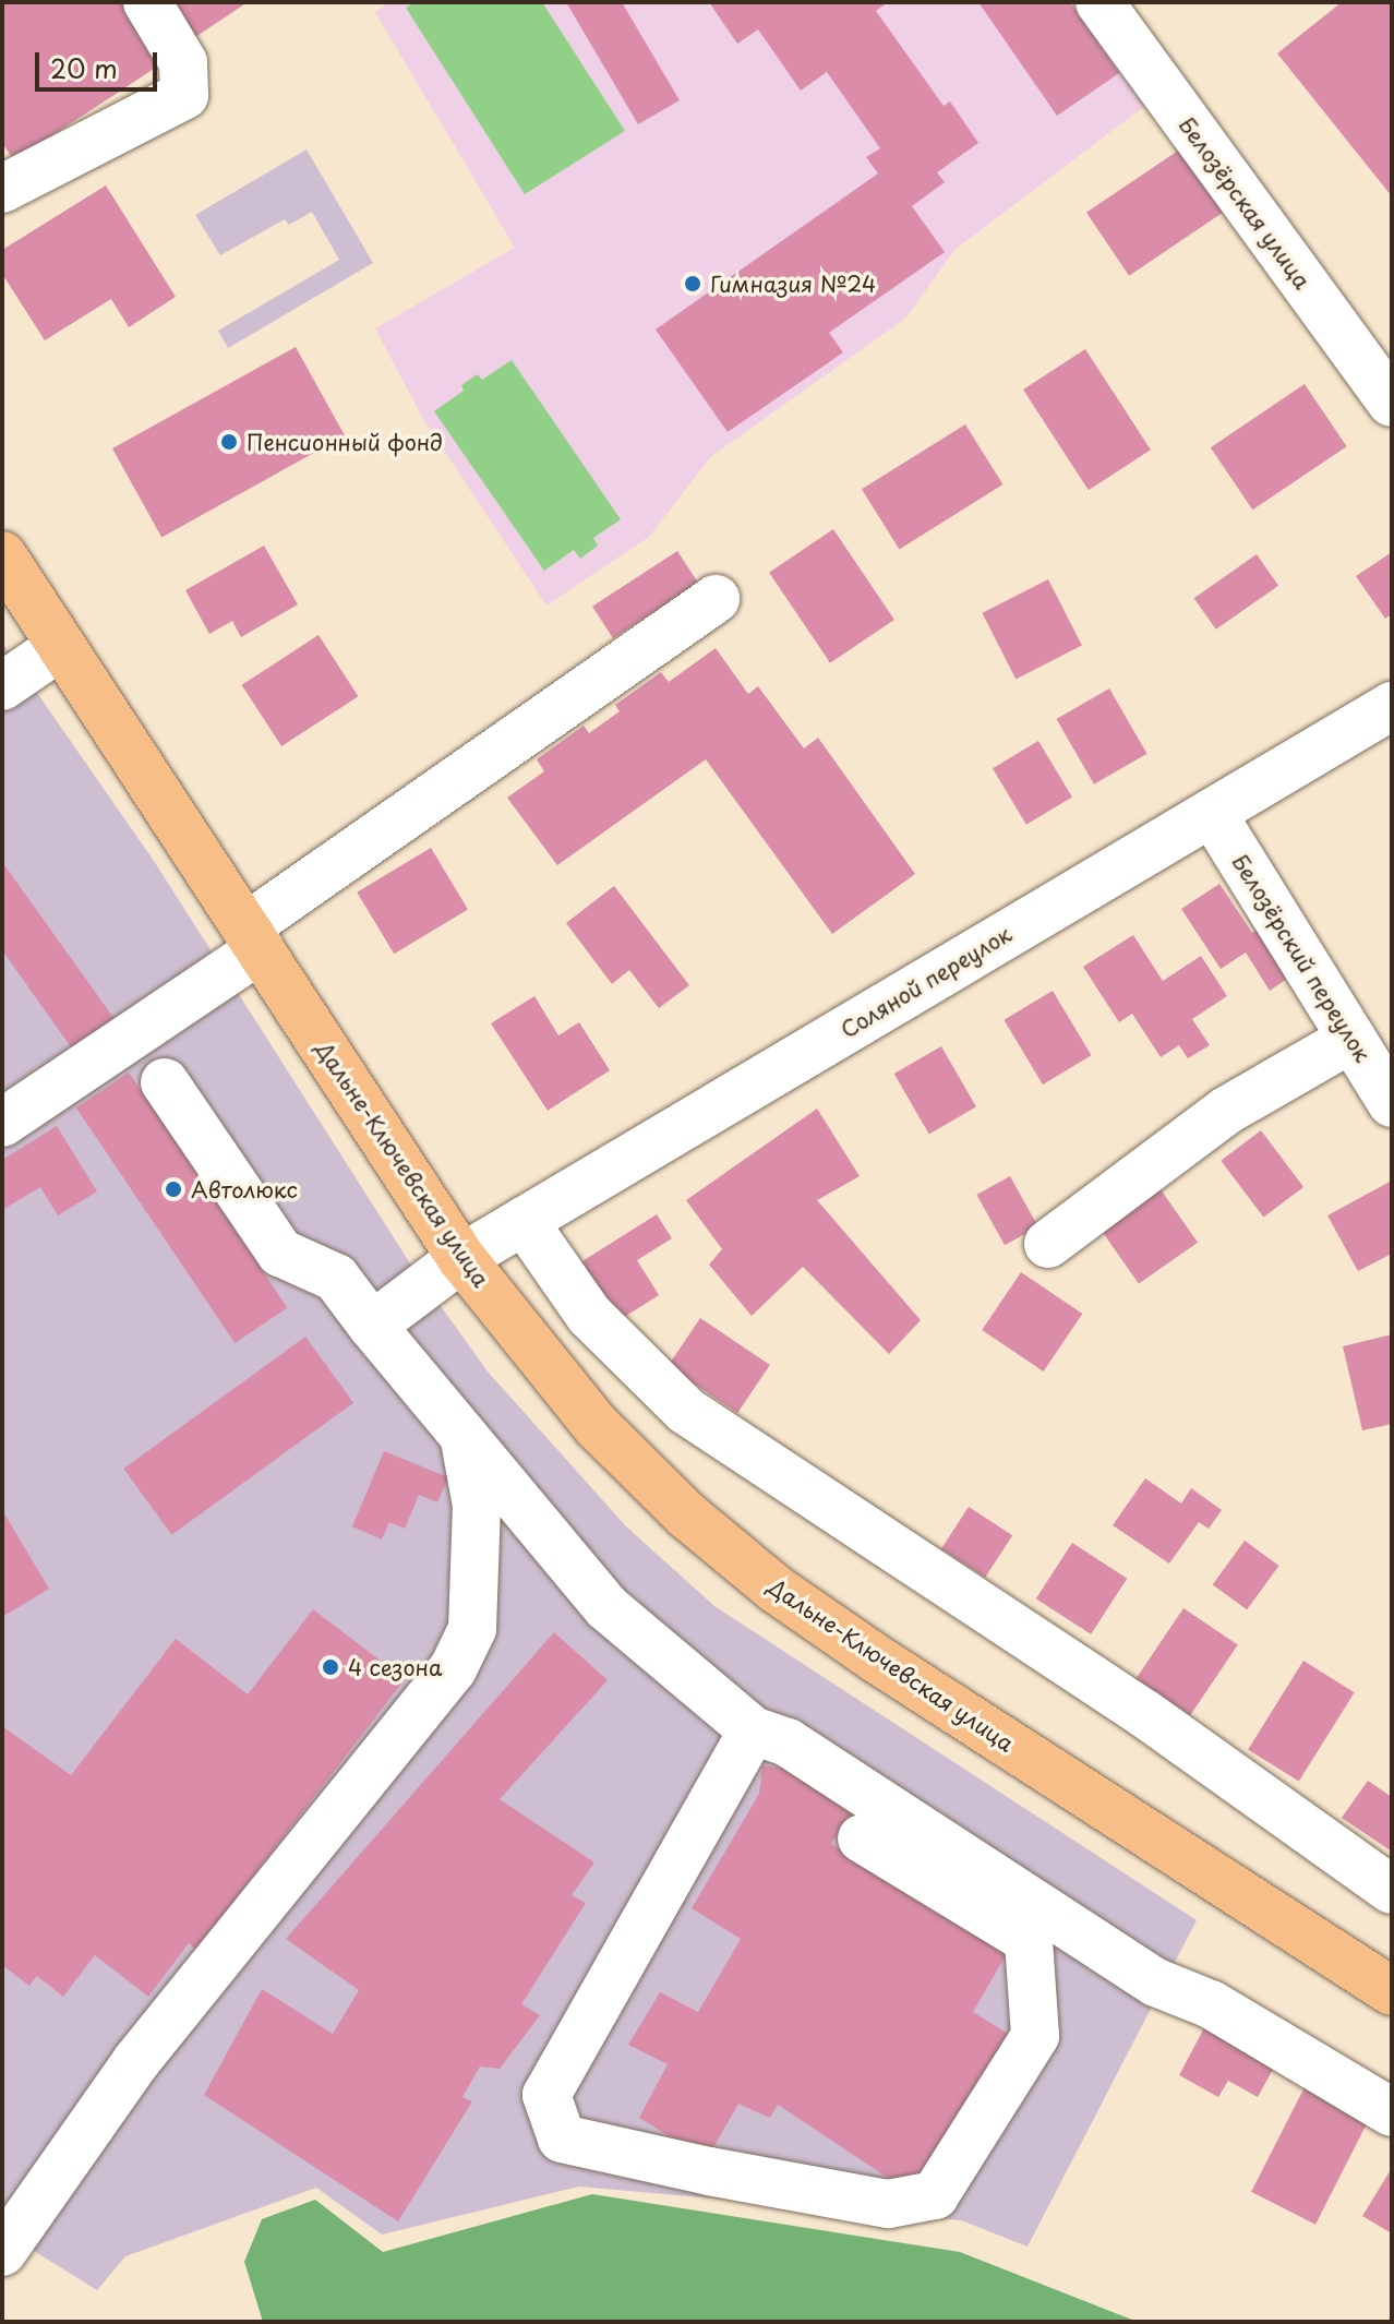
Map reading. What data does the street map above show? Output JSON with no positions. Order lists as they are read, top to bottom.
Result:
{
  "streets": {
    "main road": ["Дальне-Ключевская улица"],
    "street": ["Белозёрская улица", "Белозёрский переулок", "Соляной переулок"]
  },
  "crossings": [
    ["Белозёрский переулок", "Соляной переулок"],
    ["Соляной переулок", "Дальне-Ключевская улица"]
  ],
  "places": [
    "Гимназия №24",
    "Пенсионный фонд",
    "Автолюкс",
    "4 сезона"
  ],
  "scale_bar": "20 m"
}
